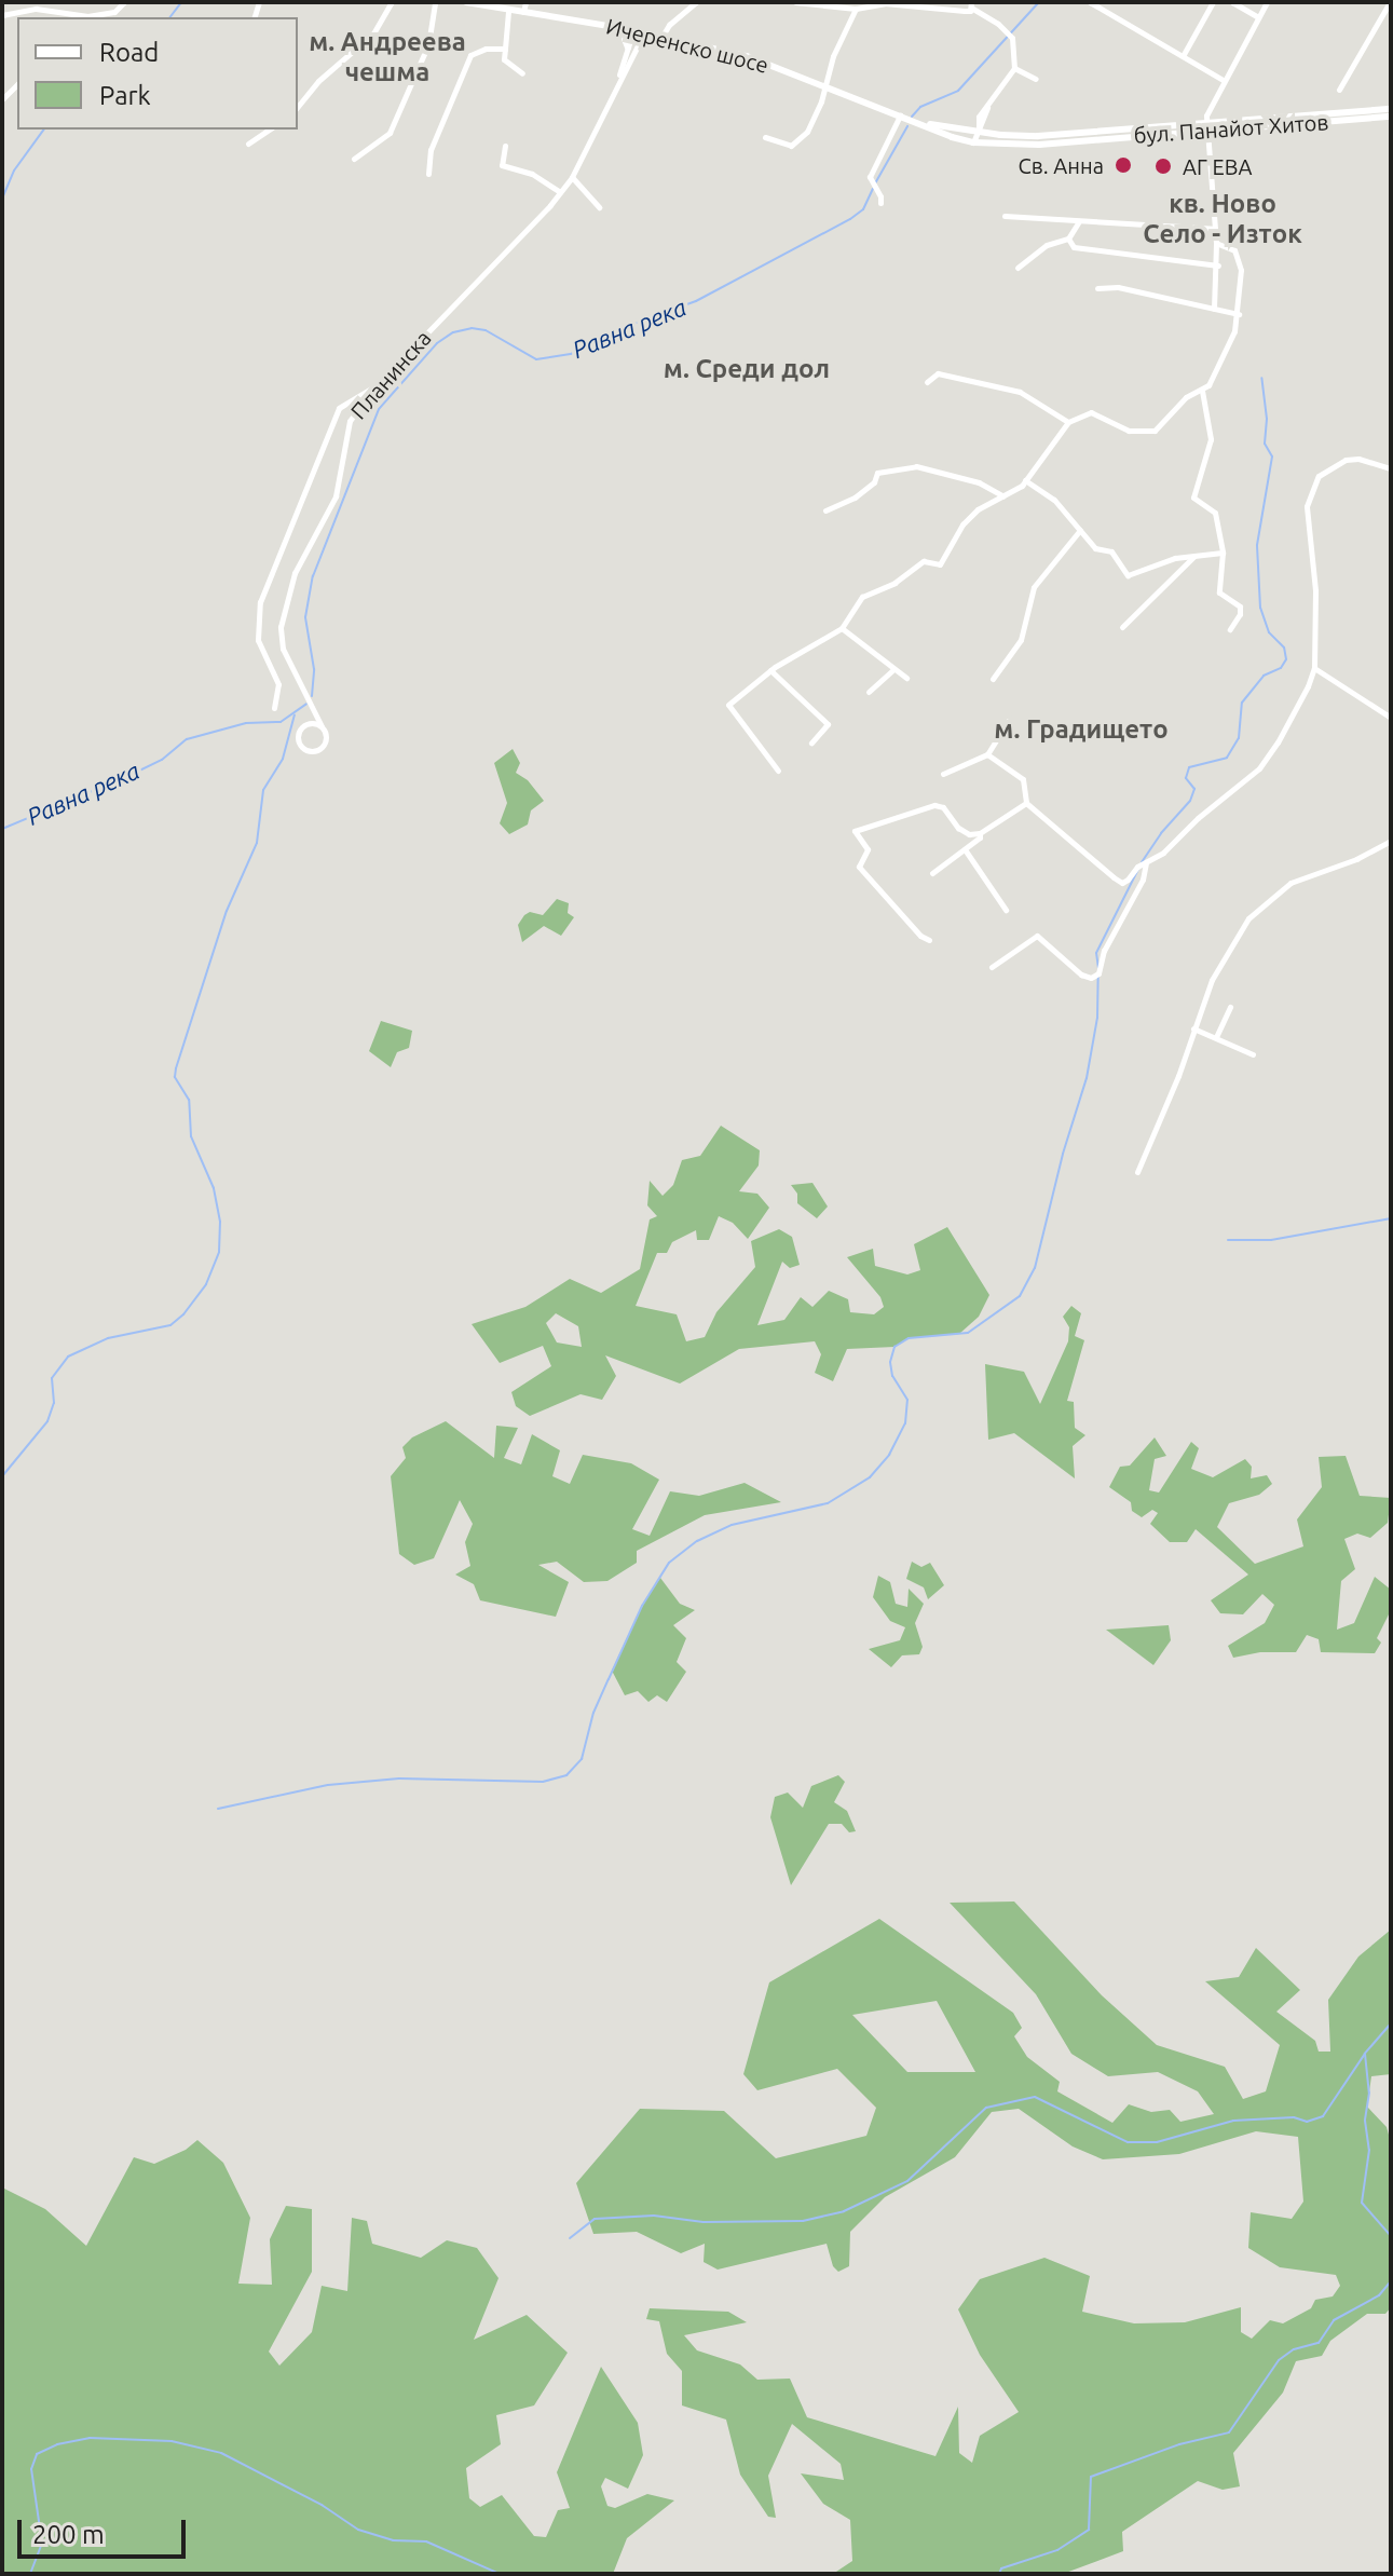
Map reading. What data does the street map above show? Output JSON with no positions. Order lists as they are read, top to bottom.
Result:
{
  "streets": {
    "street": ["Ичеренско шосе", "бул. Панайот Хитов", "Планинска"]
  },
  "crossings": [
    ["Ичеренско шосе", "бул. Панайот Хитов"]
  ],
  "districts": [
    "м. Андреева чешма",
    "кв. Ново Село - Изток",
    "м. Среди дол",
    "м. Градището"
  ],
  "water": ["Равна река"],
  "places": ["Св. Анна", "АГ ЕВА"],
  "legend": ["Road", "Park"],
  "scale_bar": "200 m"
}
